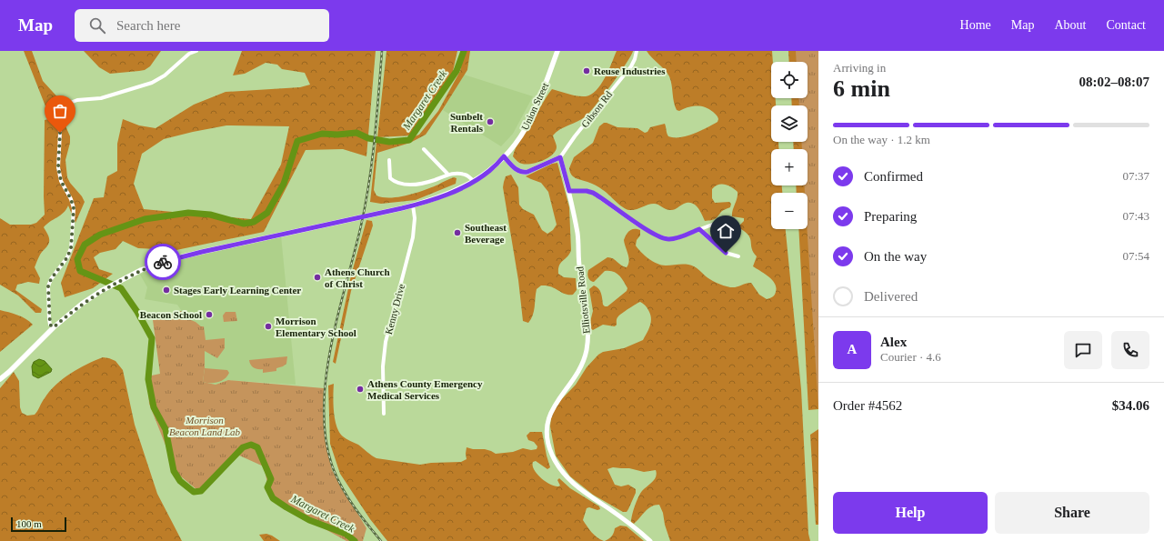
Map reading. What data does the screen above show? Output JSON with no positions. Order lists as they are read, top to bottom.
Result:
{
  "streets": {
    "main road": ["Union Street"],
    "street": ["Gibson Rd", "Elliotsville Road", "Kenny Drive"]
  },
  "crossings": [
    ["Union Street", "Kenny Drive"],
    ["Gibson Rd", "Elliotsville Road"]
  ],
  "water": ["Margaret Creek"],
  "parks": ["Morrison Beacon Land Lab"],
  "places": [
    "Reuse Industries",
    "Sunbelt Rentals",
    "Southeast Beverage",
    "Athens Church of Christ",
    "Stages Early Learning Center",
    "Beacon School",
    "Morrison Elementary School",
    "Athens County Emergency Medical Services"
  ],
  "scale_bar": "100 m",
  "page": {
    "header": "Map",
    "search": "Search here",
    "nav": [
      "Home",
      "Map",
      "About",
      "Contact"
    ],
    "heading": ["6 min", "Arriving in", "08:02–08:07"],
    "panel": [
      "Alex",
      "Courier · 4.6",
      "Order #4562",
      "$34.06"
    ],
    "map_buttons": ["+", "−"],
    "bar": "On the way · 1.2 km",
    "list": [
      ["Confirmed", "07:37"],
      ["Preparing", "07:43"],
      ["On the way", "07:54"],
      "Delivered"
    ],
    "round": "A",
    "buttons": ["Help", "Share"],
    "scale": "100 m"
  }
}
